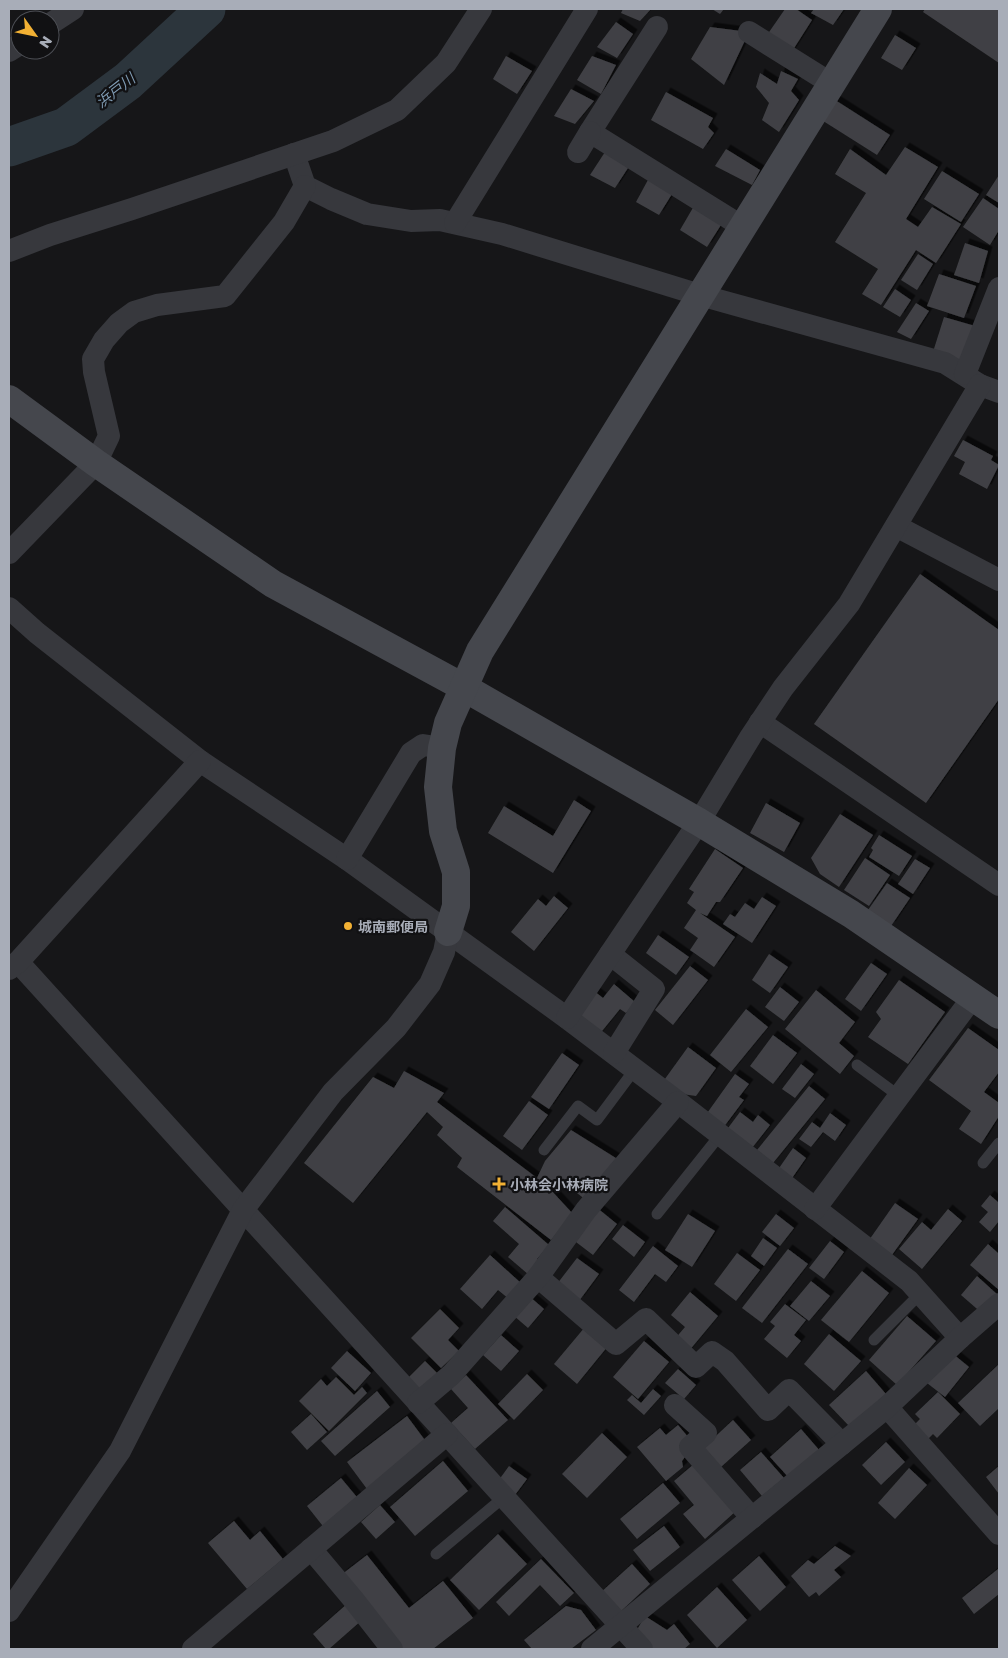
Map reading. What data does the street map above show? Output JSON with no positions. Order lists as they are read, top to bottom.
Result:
{
  "water": ["浜戸川"],
  "places": {
    "other": ["城南郵便局"],
    "health": ["小林会小林病院"]
  },
  "north": "bottom right"
}
